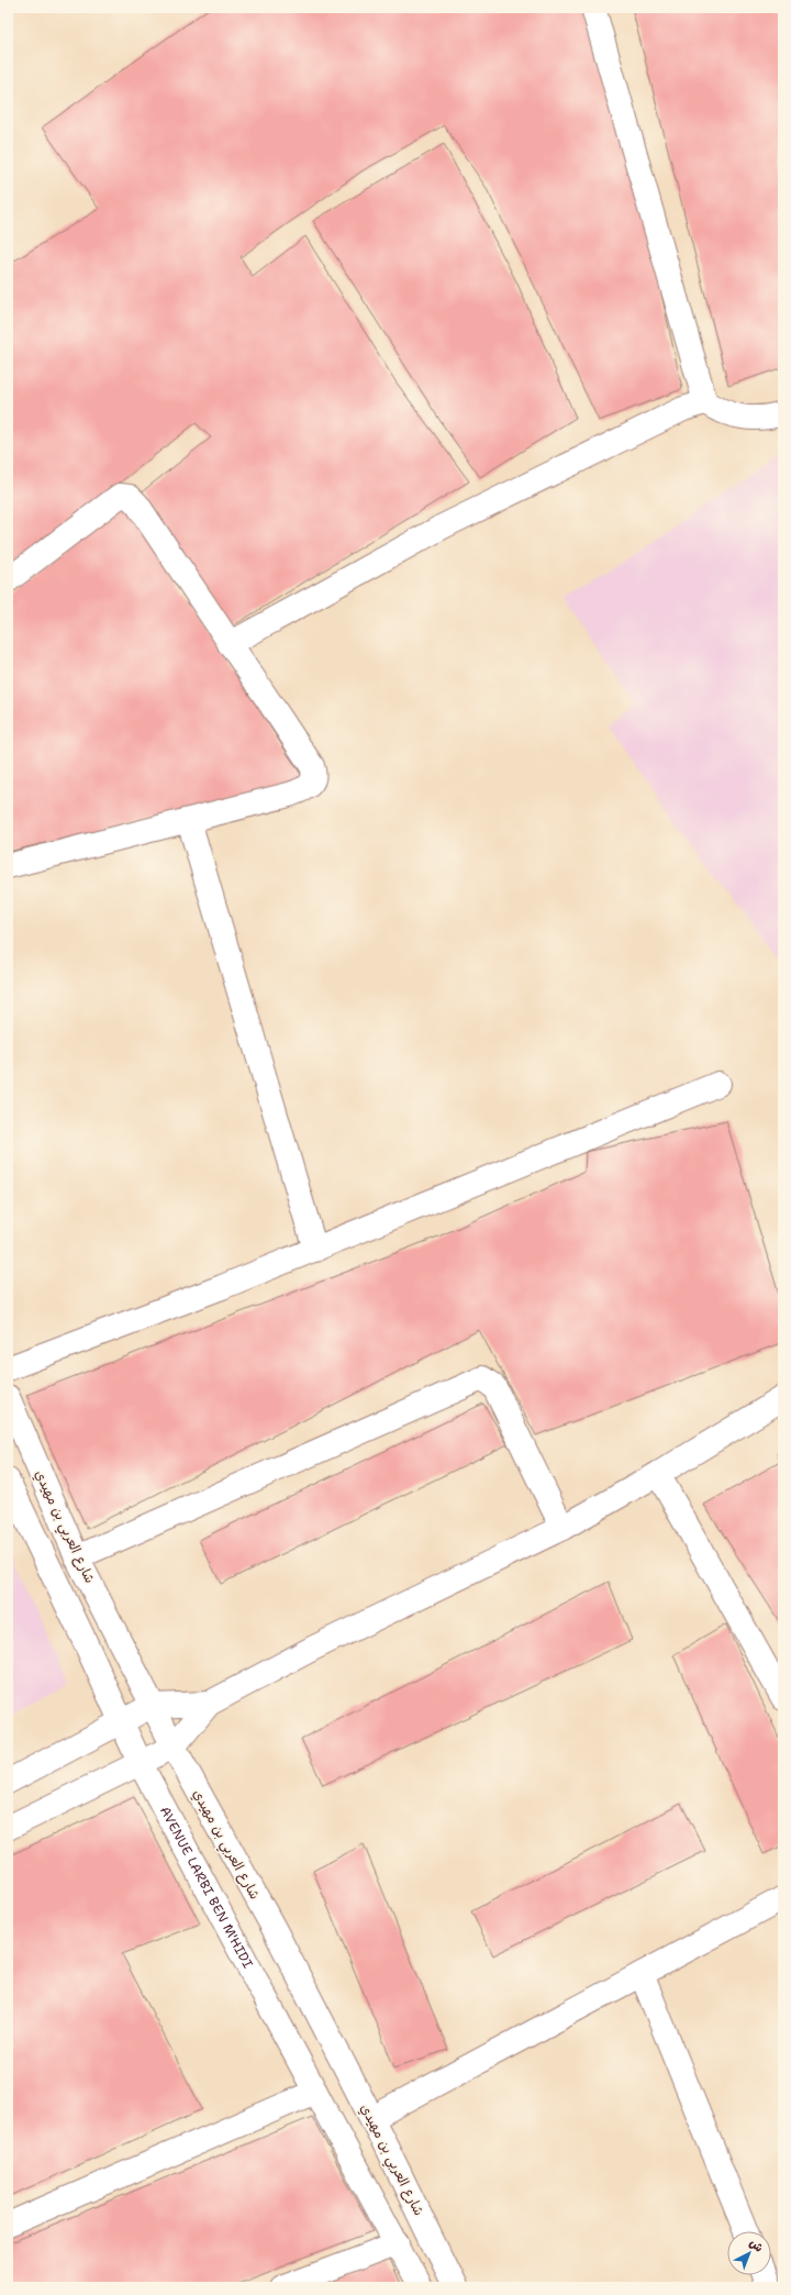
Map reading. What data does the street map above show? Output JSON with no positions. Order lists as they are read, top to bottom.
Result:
{
  "streets": {
    "street": ["شارع العربي بن مهيدي", "AVENUE LARBI BEN M'HIDI"]
  },
  "north": "top right"
}
